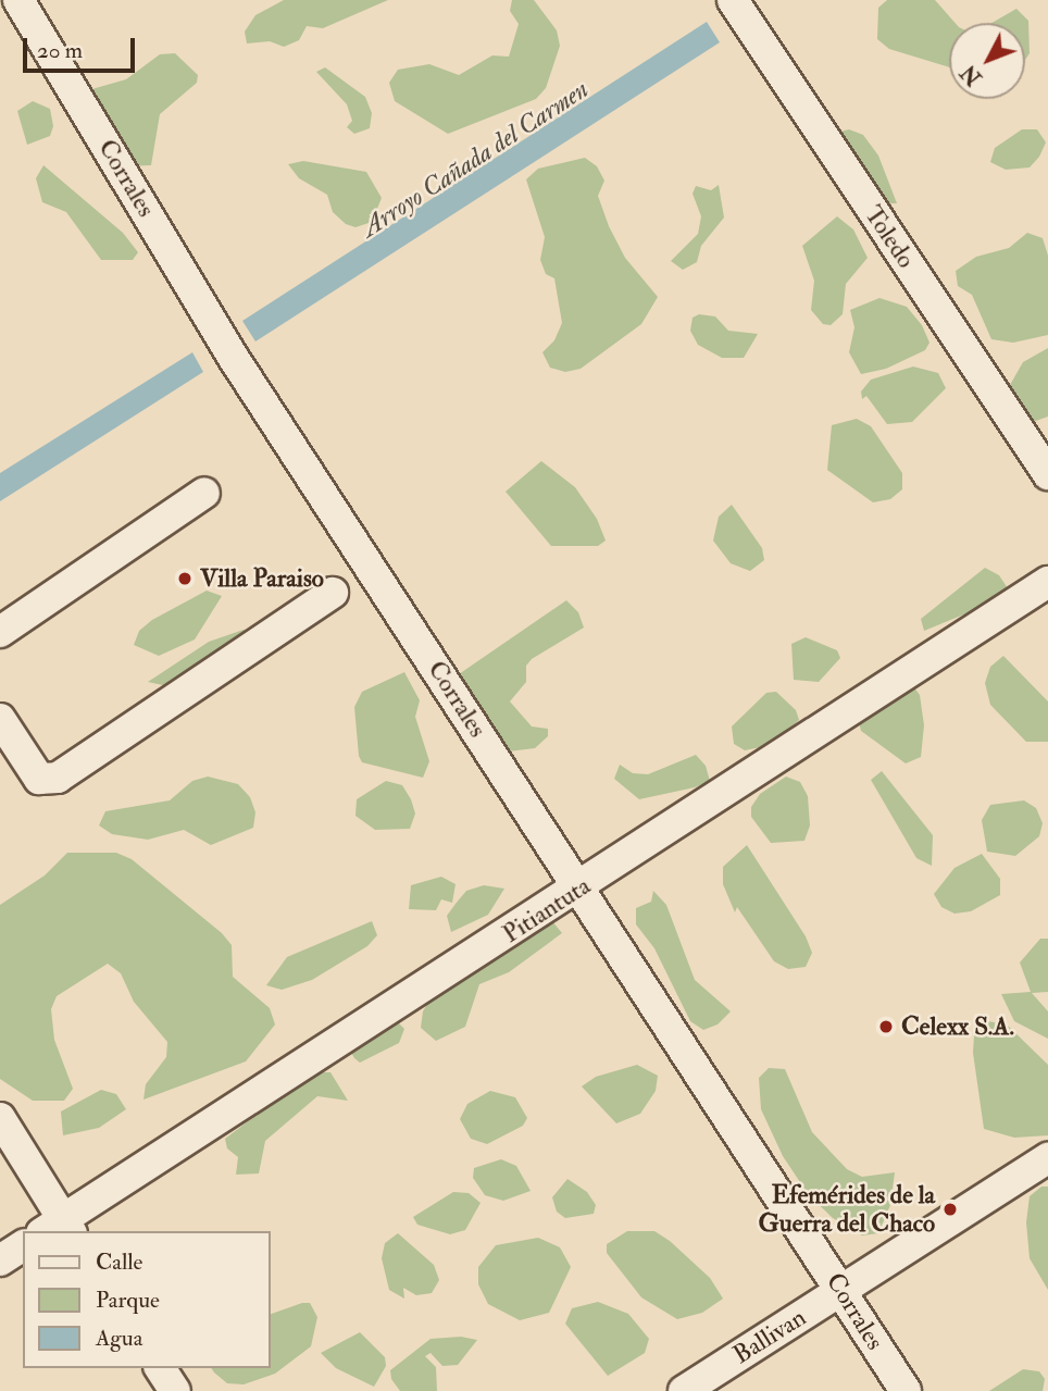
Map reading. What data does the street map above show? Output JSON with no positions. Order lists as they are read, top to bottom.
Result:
{
  "streets": {
    "street": [
      "Corrales",
      "Toledo",
      "Pitiantuta",
      "Ballivan"
    ]
  },
  "crossings": [
    ["Corrales", "Pitiantuta"],
    ["Corrales", "Ballivan"]
  ],
  "water": ["Arroyo Cañada del Carmen"],
  "places": ["Villa Paraiso", "Celexx S.A.", "Efemérides de la Guerra del Chaco"],
  "legend": ["Calle", "Parque", "Agua"],
  "scale_bar": "20 m",
  "north": "bottom left"
}
